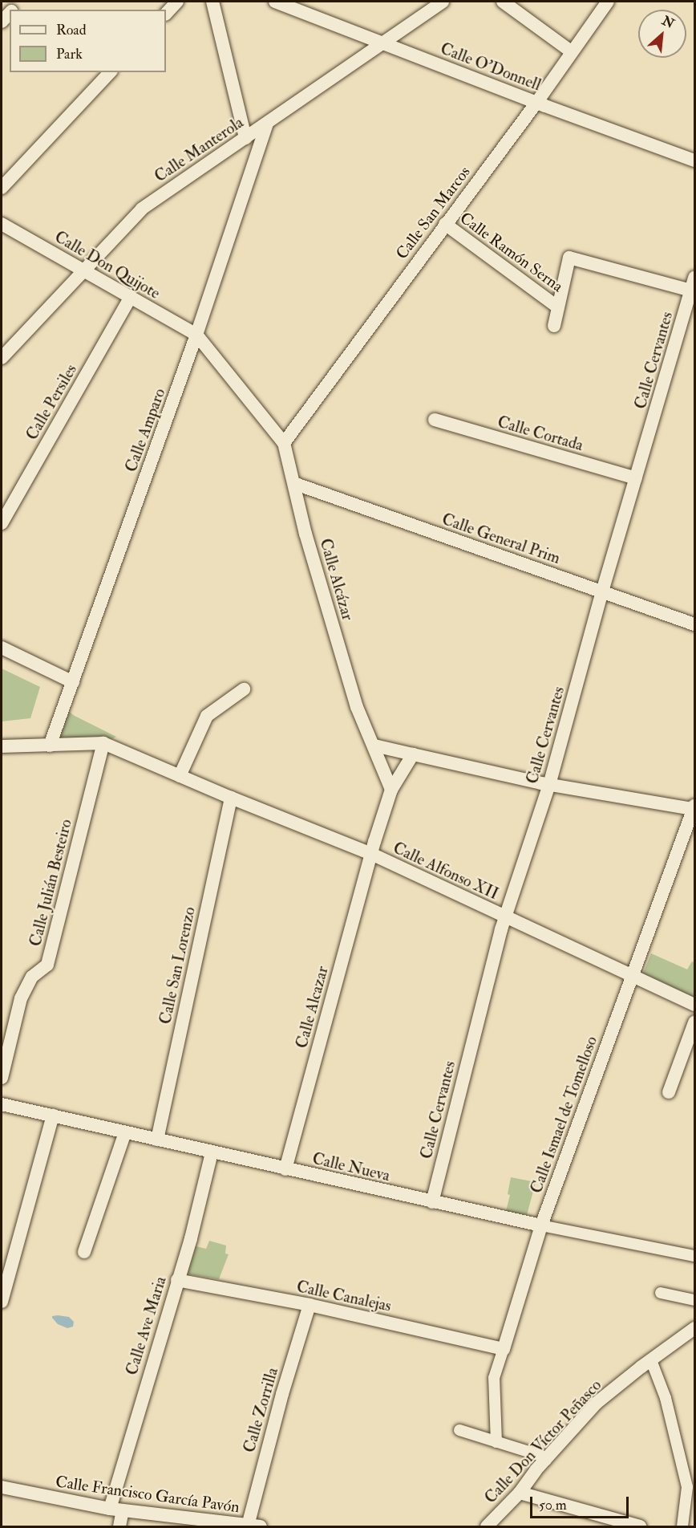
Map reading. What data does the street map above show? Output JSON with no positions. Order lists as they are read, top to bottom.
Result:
{
  "streets": {
    "street": [
      "Calle O'Donnell",
      "Calle Manterola",
      "Calle San Marcos",
      "Calle Ramón Serna",
      "Calle Don Quijote",
      "Calle Cervantes",
      "Calle Persiles",
      "Calle Amparo",
      "Calle Cortada",
      "Calle General Prim",
      "Calle Alcázar",
      "Calle Alfonso XII",
      "Calle Julián Besteiro",
      "Calle San Lorenzo",
      "Calle Alcazar",
      "Calle Ismael de Tomelloso",
      "Calle Nueva",
      "Calle Canalejas",
      "Calle Ave Maria",
      "Calle Zorrilla",
      "Calle Don Víctor Peñasco",
      "Calle Francisco García Pavón"
    ]
  },
  "crossings": [
    ["Calle O'Donnell", "Calle Manterola"],
    ["Calle O'Donnell", "Calle San Marcos"],
    ["Calle Manterola", "Calle Don Quijote"],
    ["Calle Manterola", "Calle Amparo"],
    ["Calle San Marcos", "Calle Ramón Serna"],
    ["Calle San Marcos", "Calle Alcázar"],
    ["Calle Ramón Serna", "Calle Cervantes"],
    ["Calle Don Quijote", "Calle Persiles"],
    ["Calle Don Quijote", "Calle Amparo"],
    ["Calle Don Quijote", "Calle Alcázar"],
    ["Calle Cervantes", "Calle Cortada"],
    ["Calle Cervantes", "Calle General Prim"],
    ["Calle Cervantes", "Calle Alfonso XII"],
    ["Calle Cervantes", "Calle Nueva"],
    ["Calle Amparo", "Calle Alcázar"],
    ["Calle Amparo", "Calle Alfonso XII"],
    ["Calle General Prim", "Calle Alcázar"],
    ["Calle Alfonso XII", "Calle Julián Besteiro"],
    ["Calle Alfonso XII", "Calle San Lorenzo"],
    ["Calle Alfonso XII", "Calle Alcazar"],
    ["Calle Alfonso XII", "Calle Ismael de Tomelloso"],
    ["Calle San Lorenzo", "Calle Nueva"],
    ["Calle Alcazar", "Calle Nueva"],
    ["Calle Ismael de Tomelloso", "Calle Nueva"],
    ["Calle Ismael de Tomelloso", "Calle Canalejas"],
    ["Calle Nueva", "Calle Ave Maria"],
    ["Calle Canalejas", "Calle Ave Maria"],
    ["Calle Canalejas", "Calle Zorrilla"],
    ["Calle Ave Maria", "Calle Francisco García Pavón"],
    ["Calle Zorrilla", "Calle Francisco García Pavón"]
  ],
  "legend": ["Road", "Park"],
  "scale_bar": "50 m",
  "north": "top right"
}
